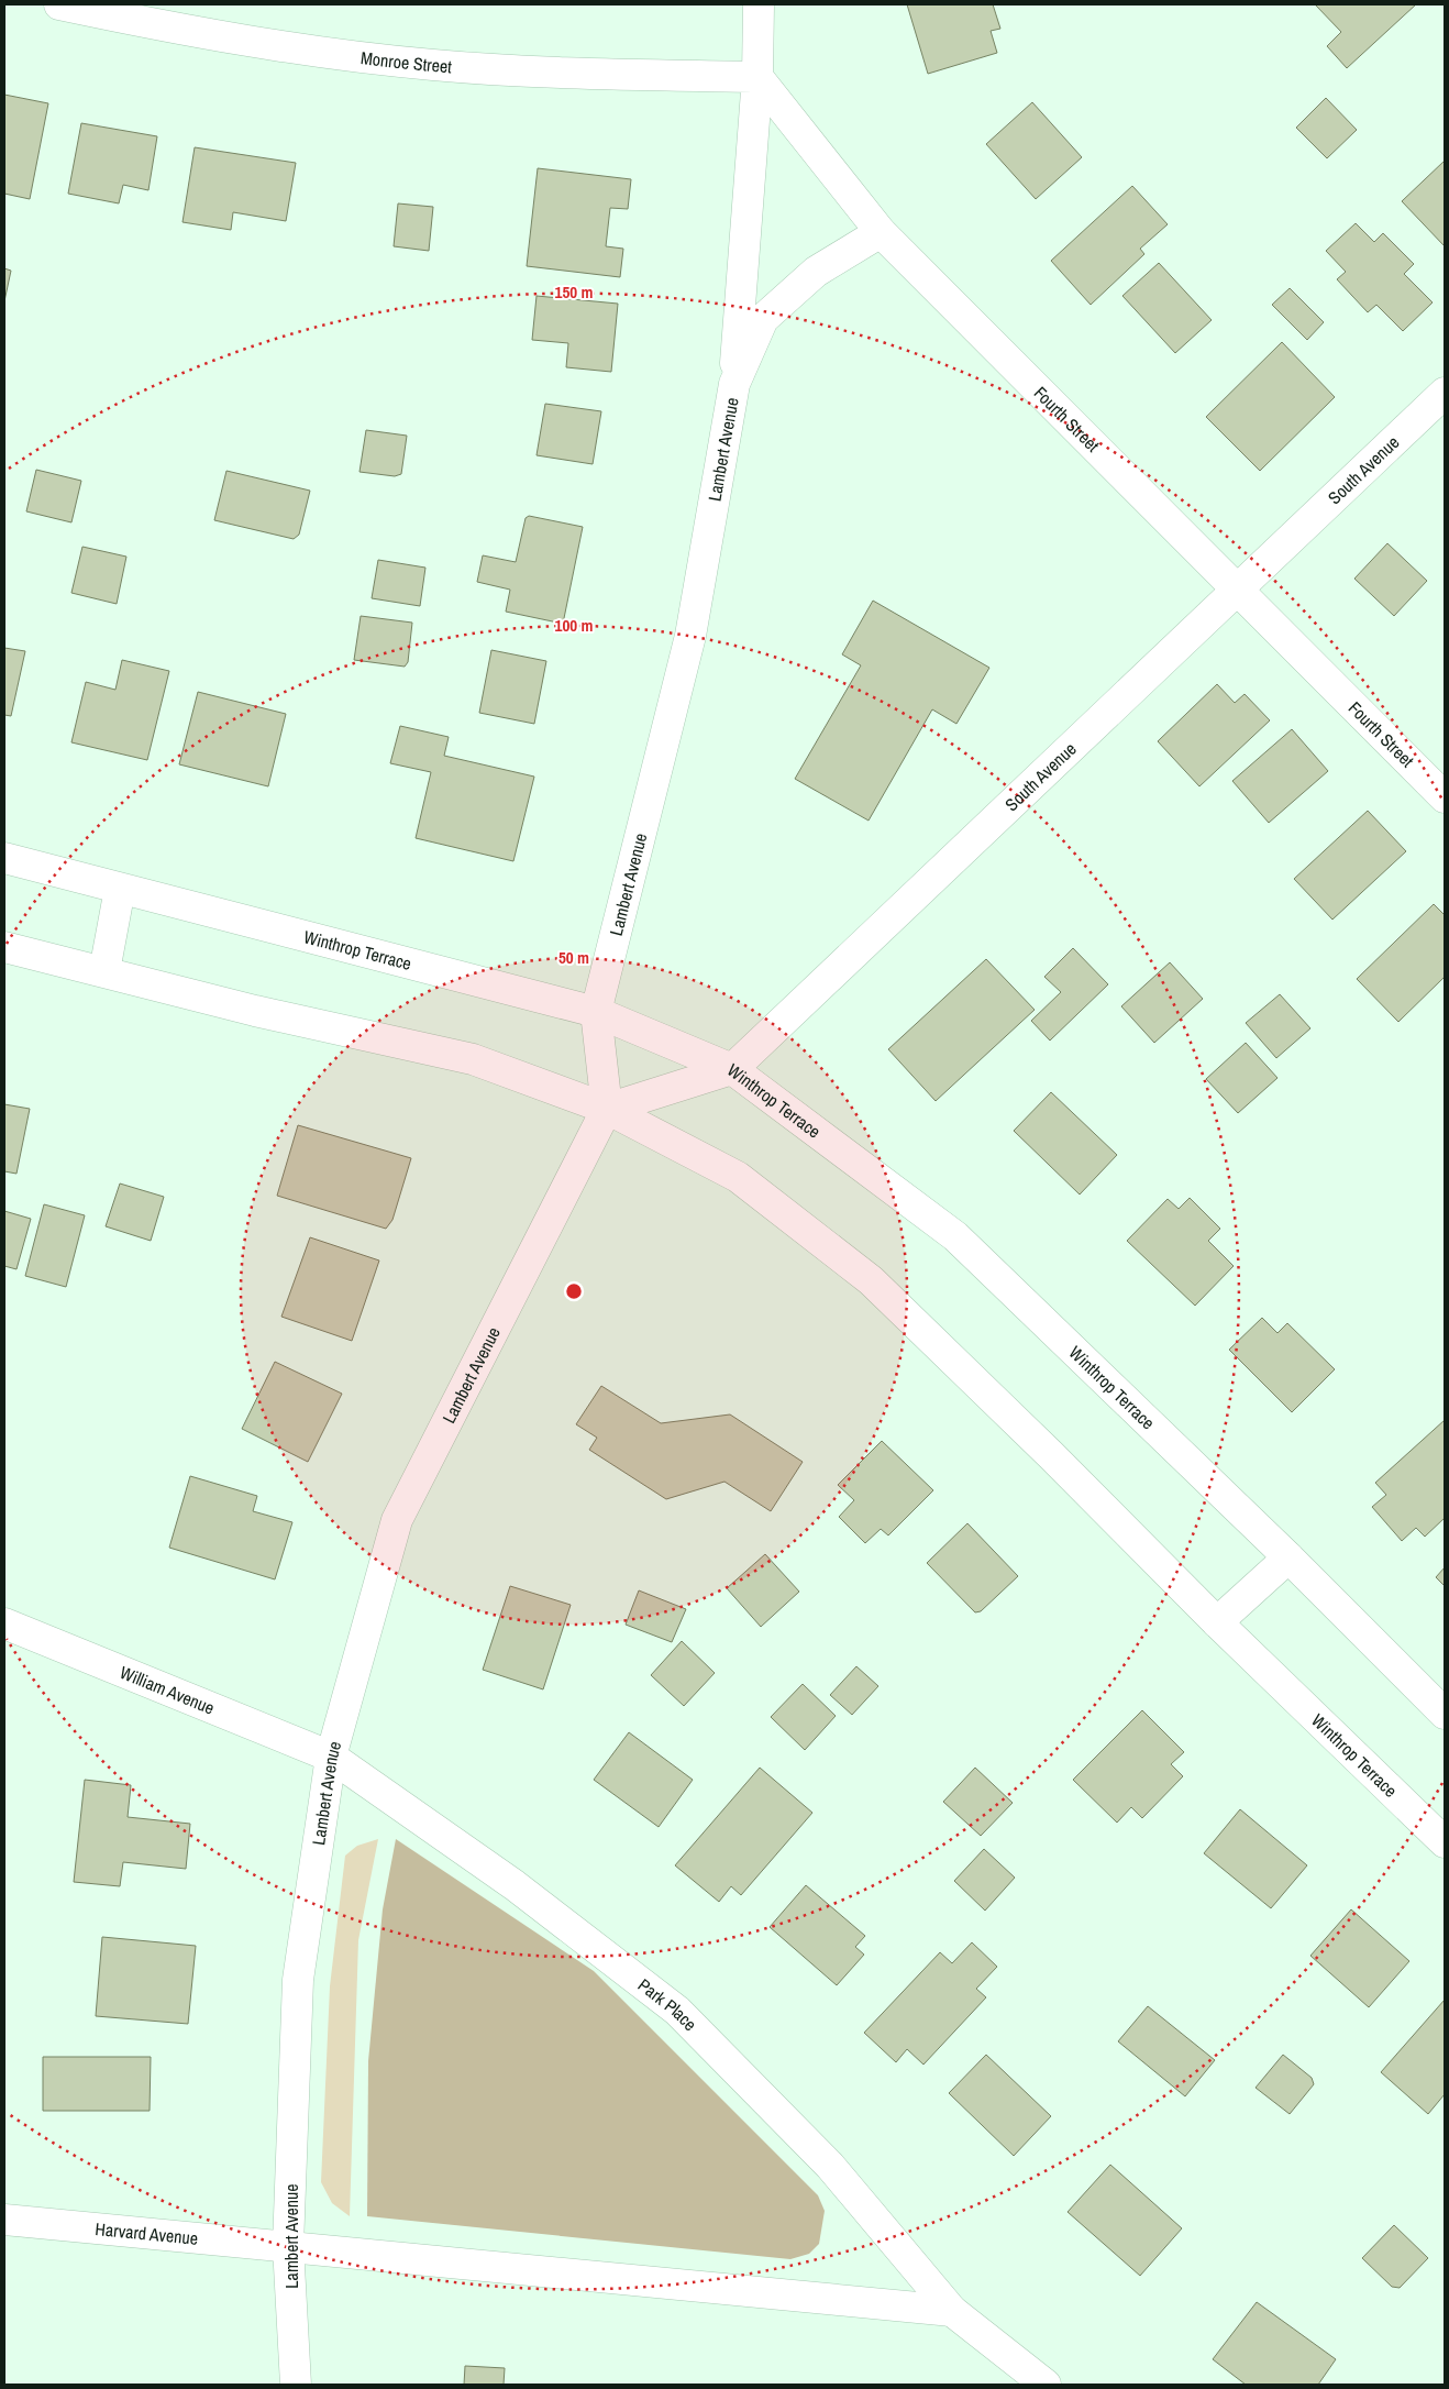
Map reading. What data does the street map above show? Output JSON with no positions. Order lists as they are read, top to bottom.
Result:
{
  "streets": {
    "street": [
      "Monroe Street",
      "Fourth Street",
      "Lambert Avenue",
      "South Avenue",
      "Winthrop Terrace",
      "William Avenue",
      "Park Place",
      "Harvard Avenue"
    ]
  },
  "crossings": [
    ["Monroe Street", "Fourth Street"],
    ["Monroe Street", "Lambert Avenue"],
    ["Fourth Street", "Lambert Avenue"],
    ["Fourth Street", "South Avenue"],
    ["Lambert Avenue", "South Avenue"],
    ["Lambert Avenue", "Winthrop Terrace"],
    ["Lambert Avenue", "William Avenue"],
    ["Lambert Avenue", "Park Place"],
    ["Lambert Avenue", "Harvard Avenue"],
    ["South Avenue", "Winthrop Terrace"],
    ["William Avenue", "Park Place"]
  ],
  "rings": ["150 m", "100 m", "50 m"]
}
